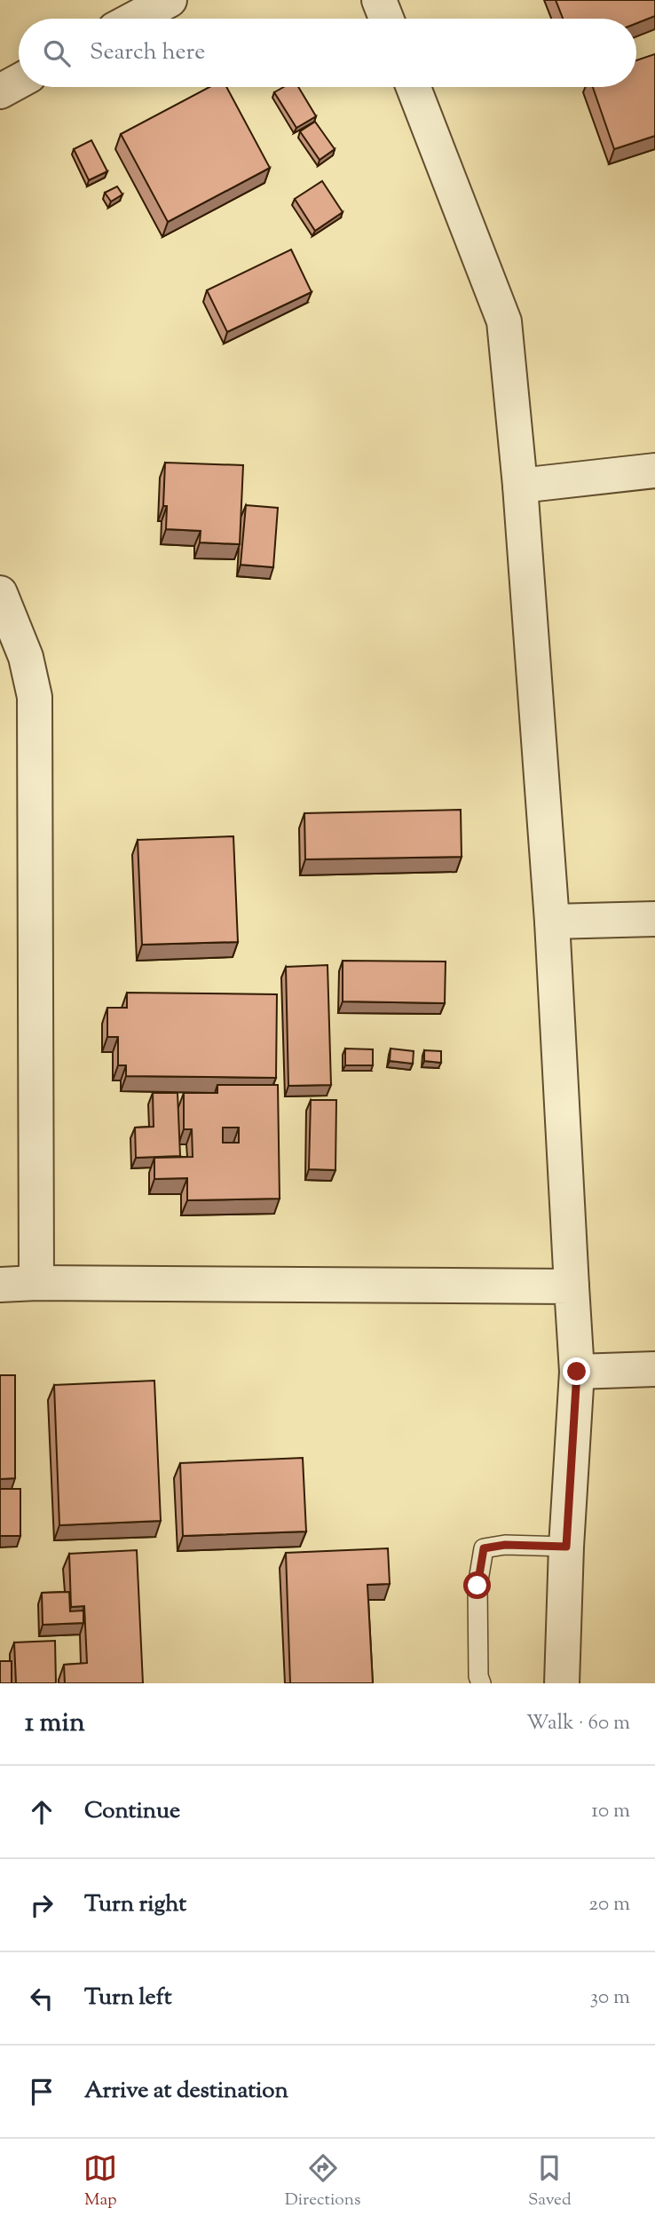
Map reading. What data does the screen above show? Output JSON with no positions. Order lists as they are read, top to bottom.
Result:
{
  "page": {
    "search": "Search here",
    "heading": ["1 min", "Walk · 60 m"],
    "list": [
      ["Continue", "10 m"],
      ["Turn right", "20 m"],
      ["Turn left", "30 m"],
      "Arrive at destination"
    ],
    "nav": ["Map", "Directions", "Saved"]
  }
}
